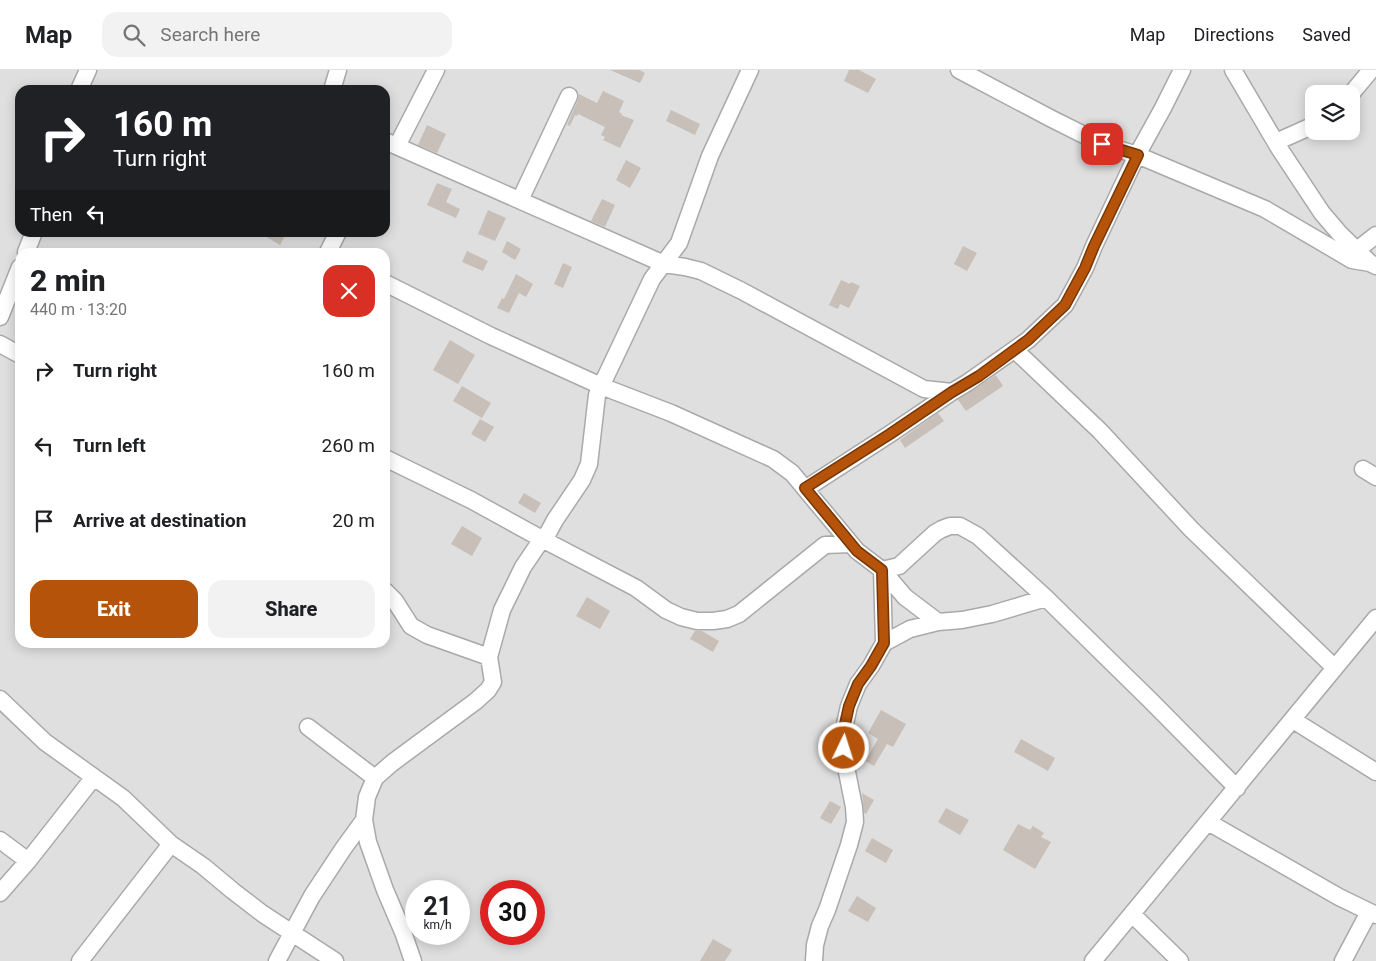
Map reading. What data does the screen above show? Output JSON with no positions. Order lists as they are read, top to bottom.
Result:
{
  "page": {
    "header": "Map",
    "search": "Search here",
    "nav": ["Map", "Directions", "Saved"],
    "turn": ["160 m", "Turn right"],
    "then": "Then",
    "heading": ["2 min", "440 m · 13:20"],
    "list": [
      {
        "name": "Turn right",
        "value": "160 m"
      },
      {
        "name": "Turn left",
        "value": "260 m"
      },
      {
        "name": "Arrive at destination",
        "value": "20 m"
      }
    ],
    "buttons": ["Exit", "Share"],
    "speed": "21 km/h",
    "limit": "30"
  }
}
